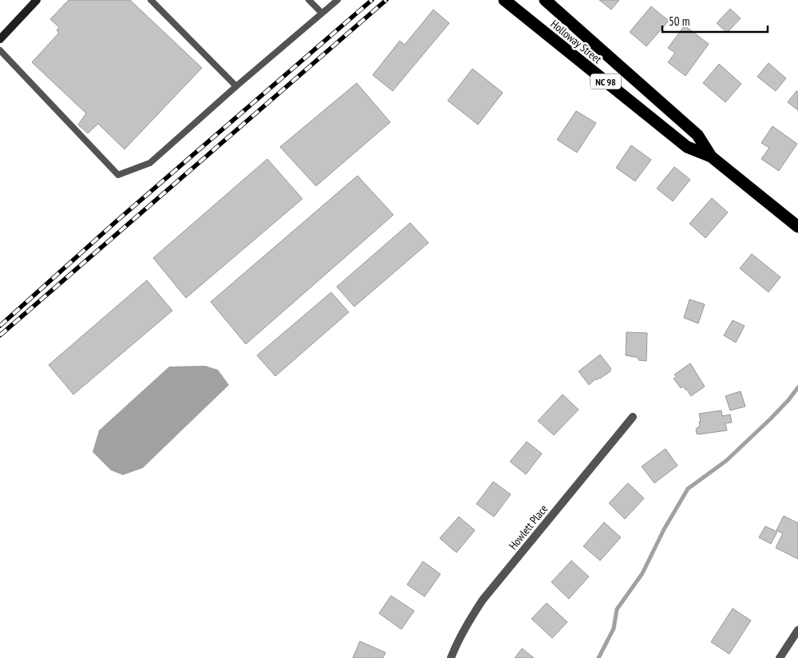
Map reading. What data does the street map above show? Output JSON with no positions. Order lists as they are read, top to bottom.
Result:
{
  "streets": {
    "highway": ["Holloway Street", "NC 98"],
    "street": ["Howlett Place"]
  },
  "scale_bar": "50 m"
}
